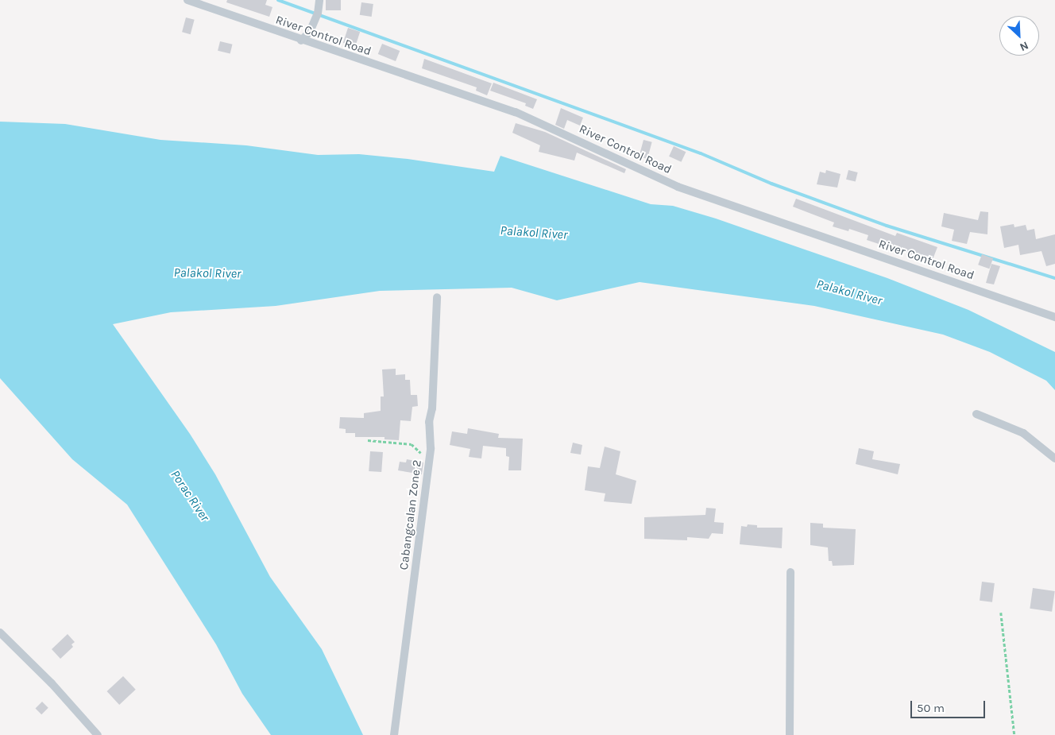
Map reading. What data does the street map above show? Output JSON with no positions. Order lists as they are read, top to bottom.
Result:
{
  "streets": {
    "street": ["River Control Road", "Cabangcalan Zone 2"]
  },
  "water": ["Palakol River", "Porac River"],
  "scale_bar": "50 m",
  "north": "bottom right"
}
